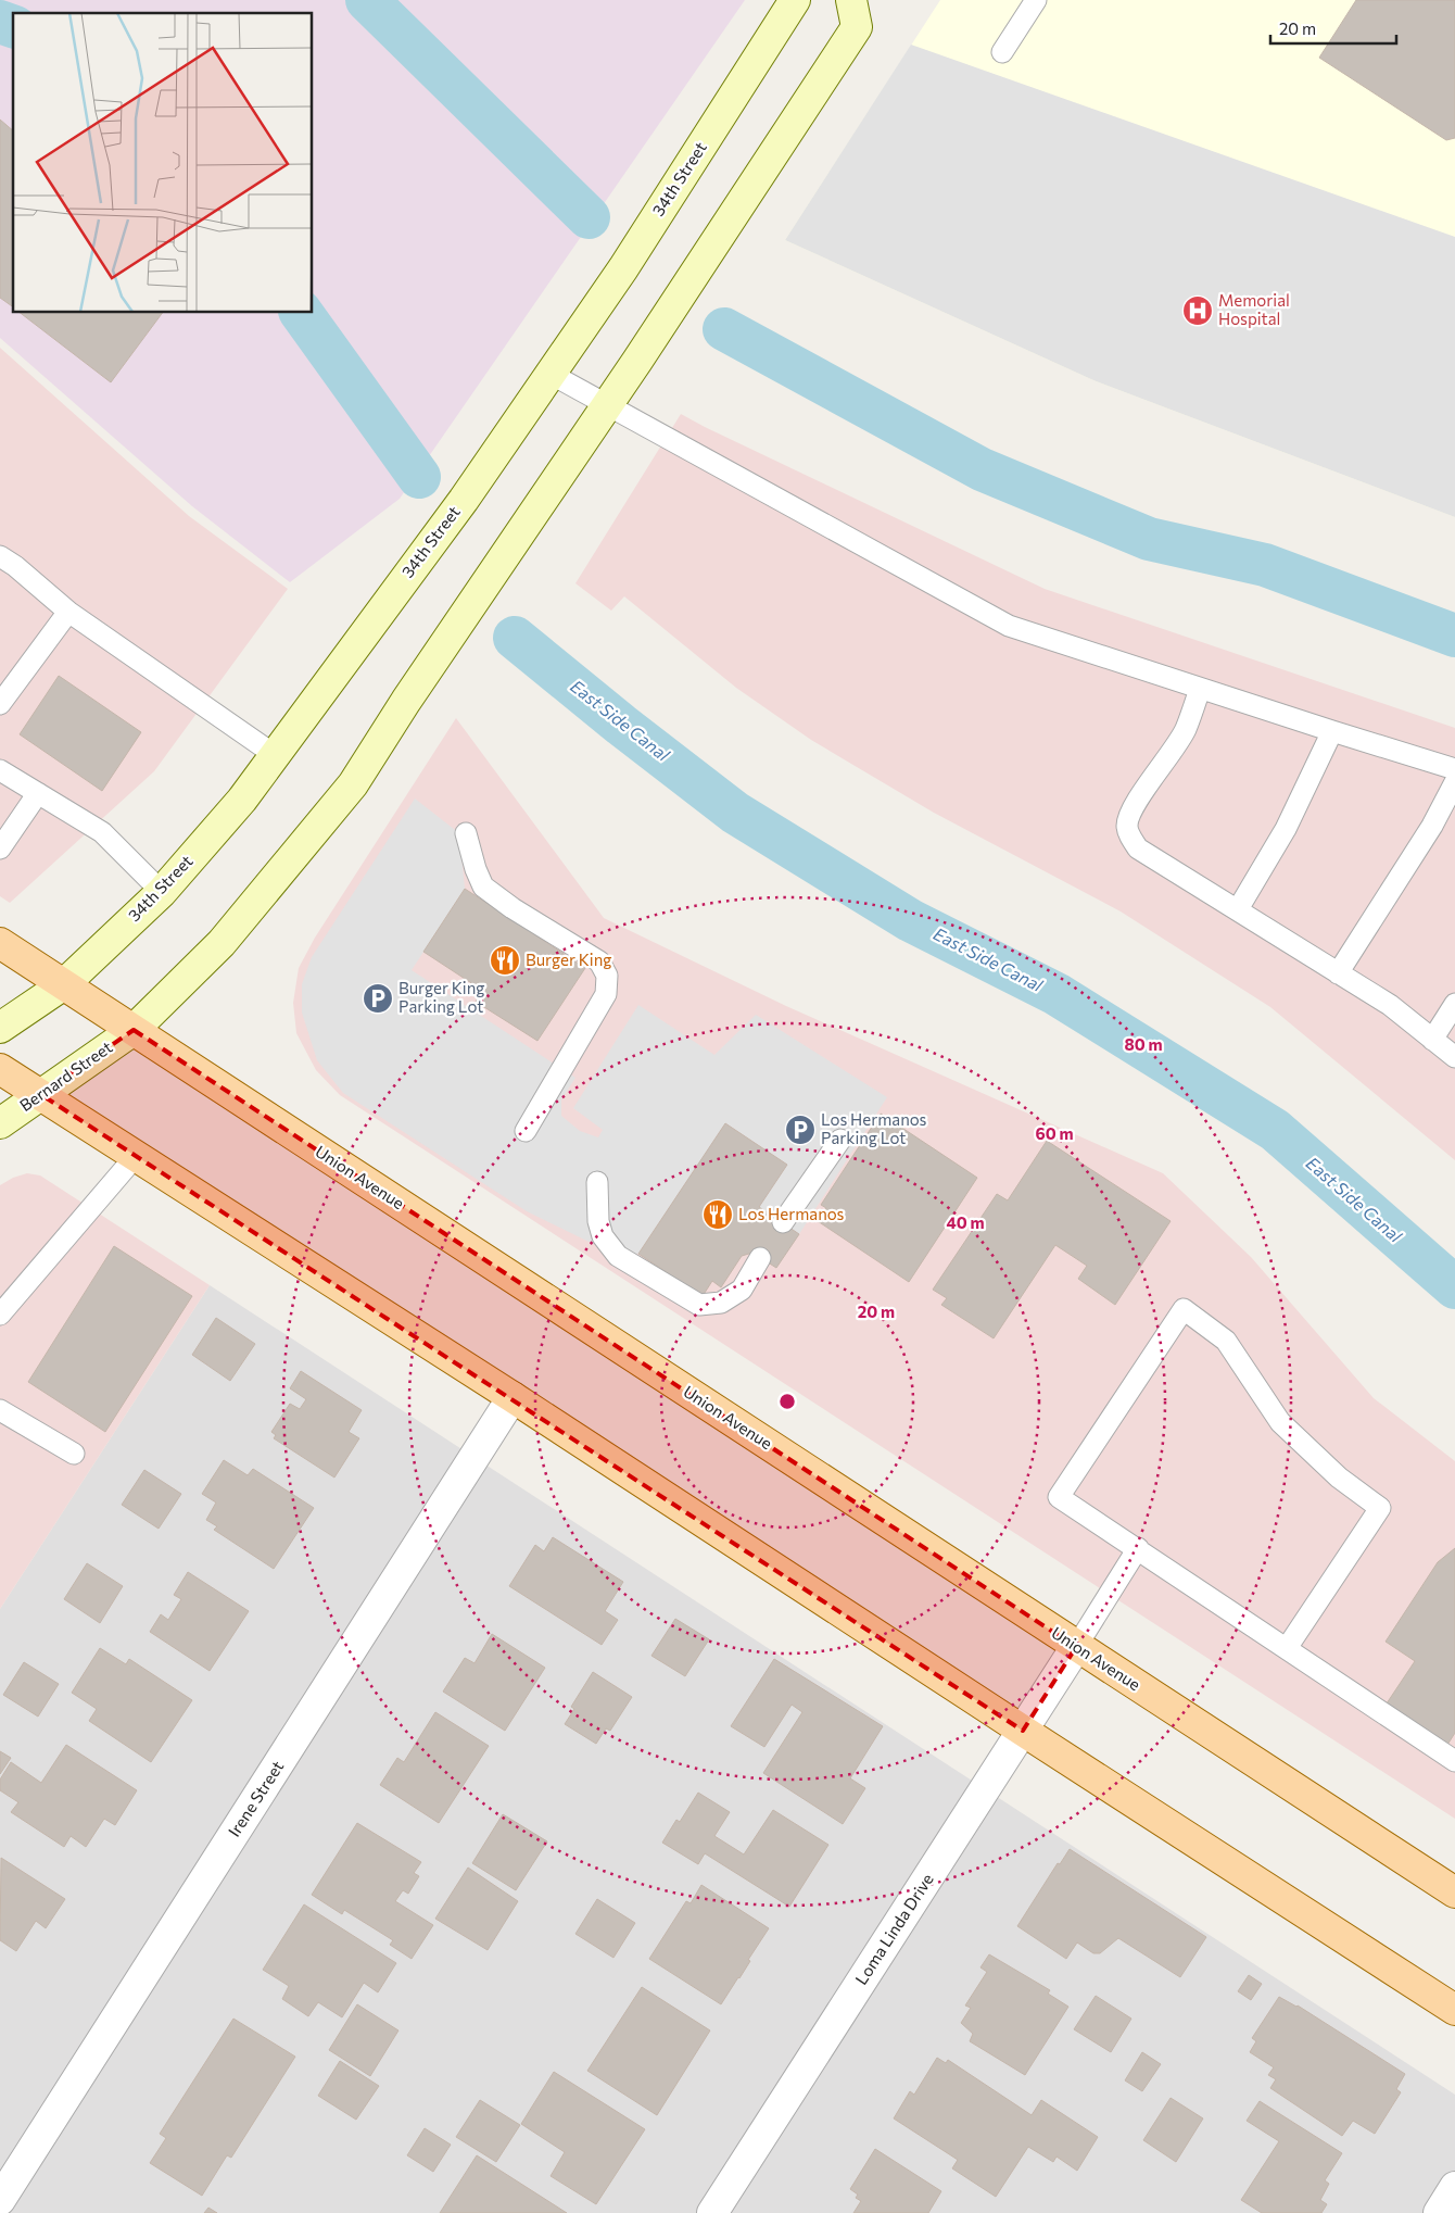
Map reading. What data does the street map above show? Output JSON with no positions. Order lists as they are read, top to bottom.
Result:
{
  "streets": {
    "main road": ["Union Avenue"],
    "street": [
      "34th Street",
      "Bernard Street",
      "Irene Street",
      "Loma Linda Drive"
    ]
  },
  "crossings": [
    ["34th Street", "Union Avenue"],
    ["Bernard Street", "Union Avenue"],
    ["Union Avenue", "Loma Linda Drive"]
  ],
  "water": ["East Side Canal"],
  "places": {
    "hospital": ["Memorial Hospital"],
    "restaurant": ["Burger King", "Los Hermanos"],
    "parking": ["Burger King Parking Lot", "Los Hermanos Parking Lot"]
  },
  "scale_bar": "20 m",
  "rings": [
    "80 m",
    "60 m",
    "40 m",
    "20 m"
  ]
}
